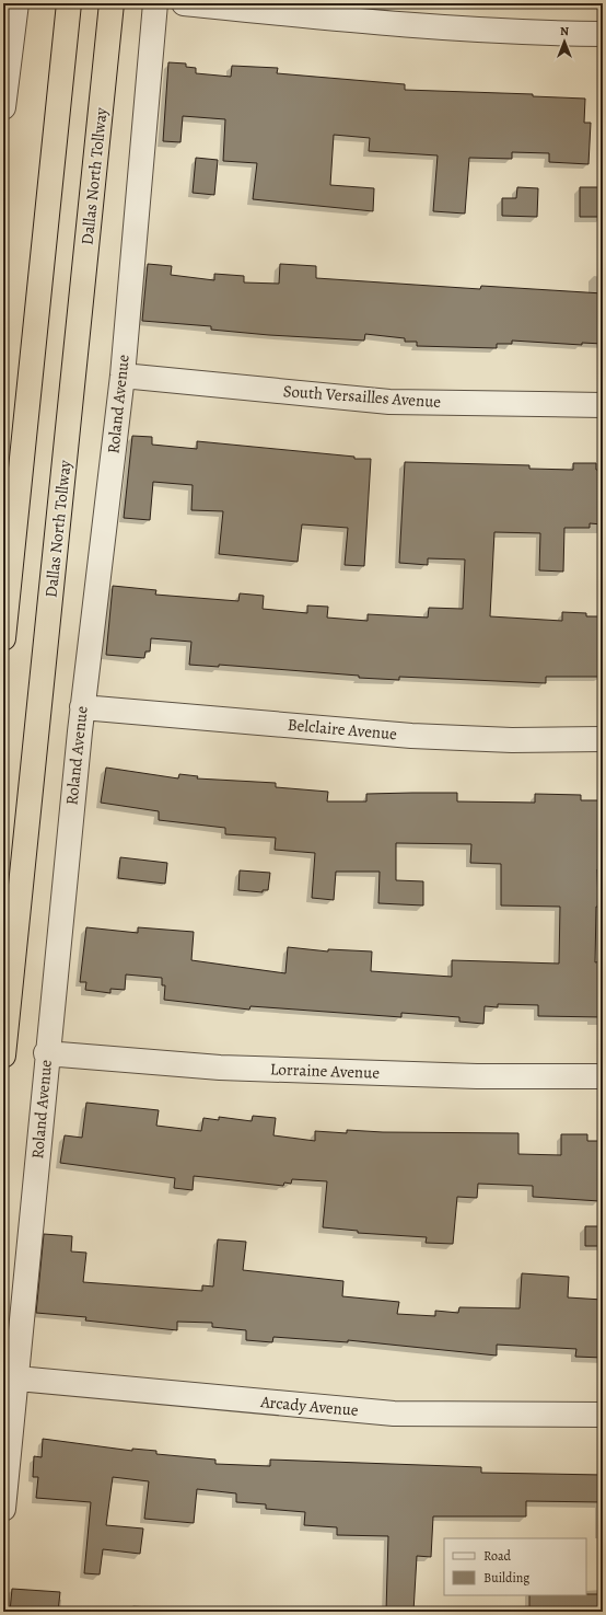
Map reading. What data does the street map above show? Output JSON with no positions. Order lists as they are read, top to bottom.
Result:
{
  "streets": {
    "highway": ["Dallas North Tollway"],
    "street": [
      "South Versailles Avenue",
      "Roland Avenue",
      "Belclaire Avenue",
      "Lorraine Avenue",
      "Arcady Avenue"
    ]
  },
  "crossings": [
    ["South Versailles Avenue", "Roland Avenue"],
    ["Roland Avenue", "Belclaire Avenue"],
    ["Roland Avenue", "Lorraine Avenue"],
    ["Roland Avenue", "Arcady Avenue"]
  ],
  "legend": ["Road", "Building"],
  "north": "top"
}
